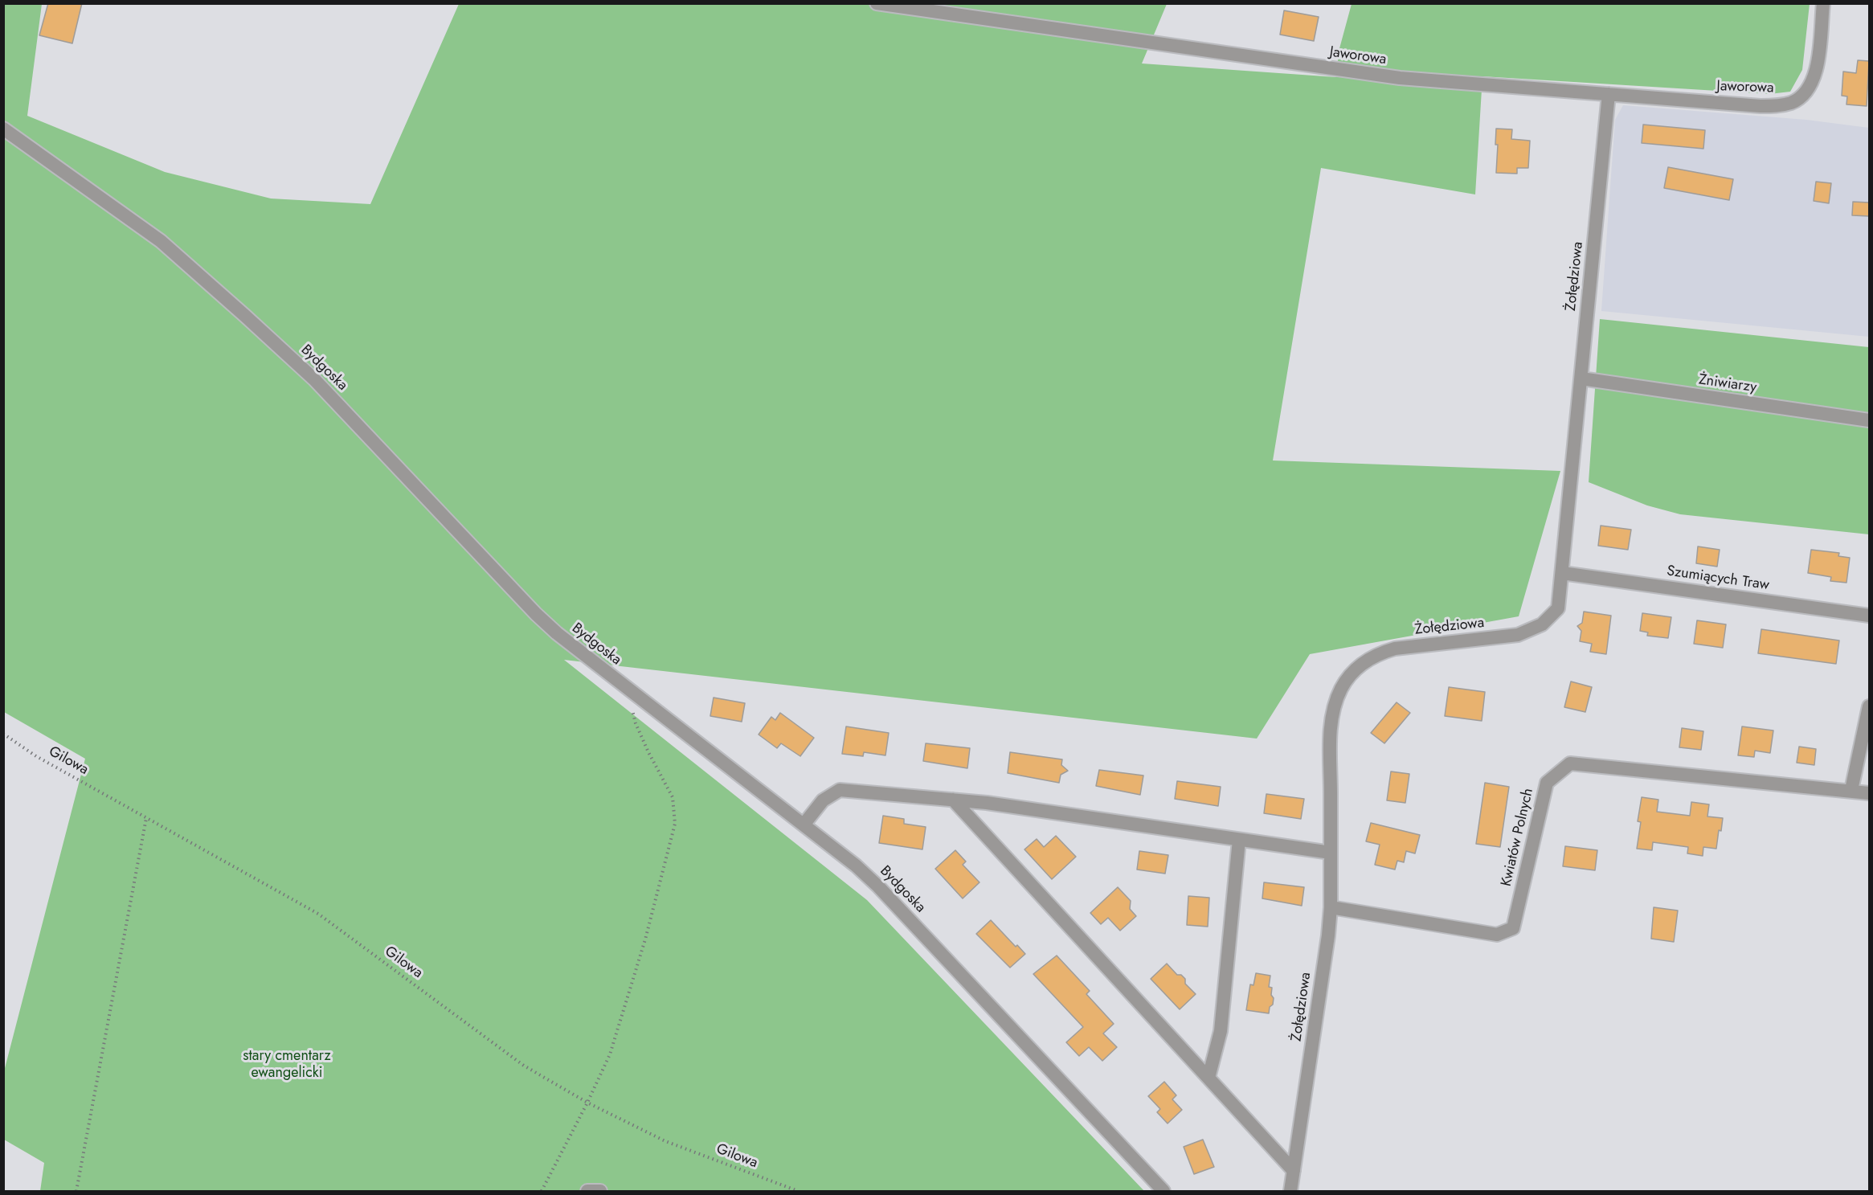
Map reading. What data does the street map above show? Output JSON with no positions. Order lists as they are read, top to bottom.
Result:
{
  "streets": {
    "street": [
      "Jaworowa",
      "Żołędziowa",
      "Bydgoska",
      "Żniwiarzy",
      "Szumiących Traw",
      "Kwiatów Polnych"
    ],
    "path": ["Gilowa"]
  },
  "crossings": [
    ["Jaworowa", "Żołędziowa"],
    ["Żołędziowa", "Żniwiarzy"],
    ["Żołędziowa", "Szumiących Traw"],
    ["Żołędziowa", "Kwiatów Polnych"]
  ],
  "parks": ["stary cmentarz ewangelicki"]
}
